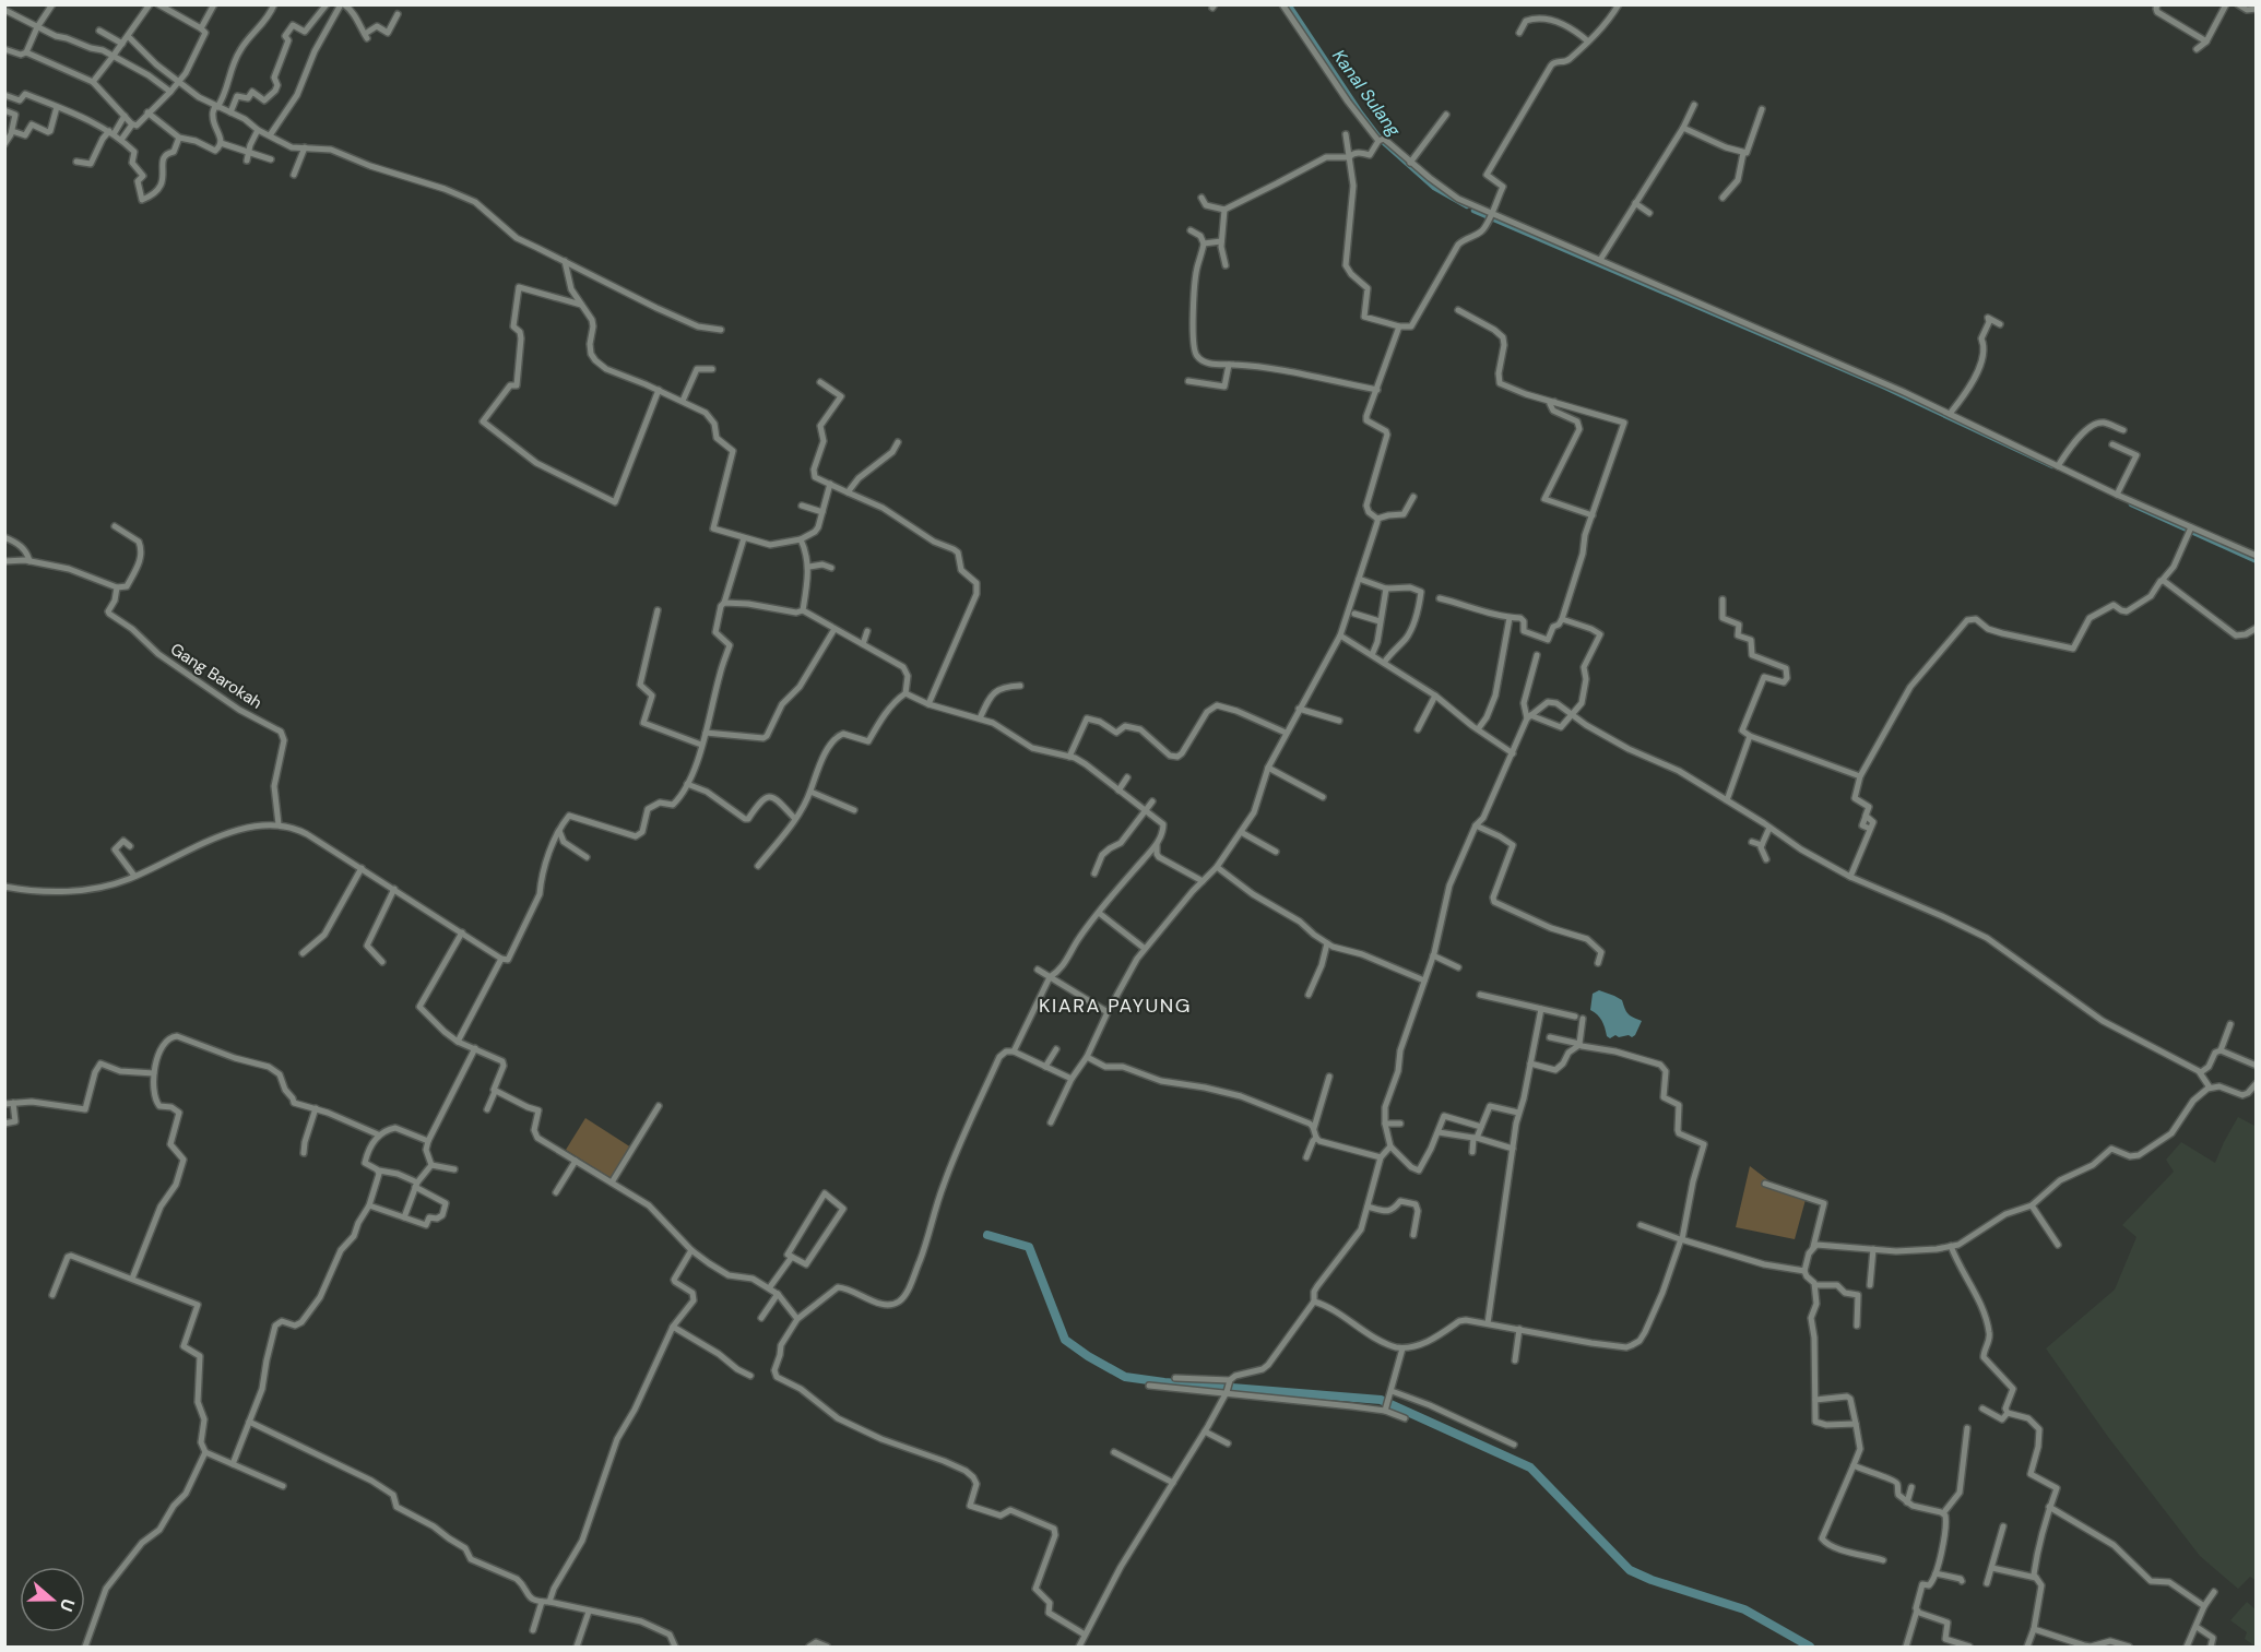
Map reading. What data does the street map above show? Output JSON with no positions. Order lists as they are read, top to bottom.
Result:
{
  "streets": {
    "street": ["Gang Barokah"]
  },
  "districts": ["KIARA PAYUNG"],
  "water": ["Kanal Sulang"],
  "north": "right"
}
